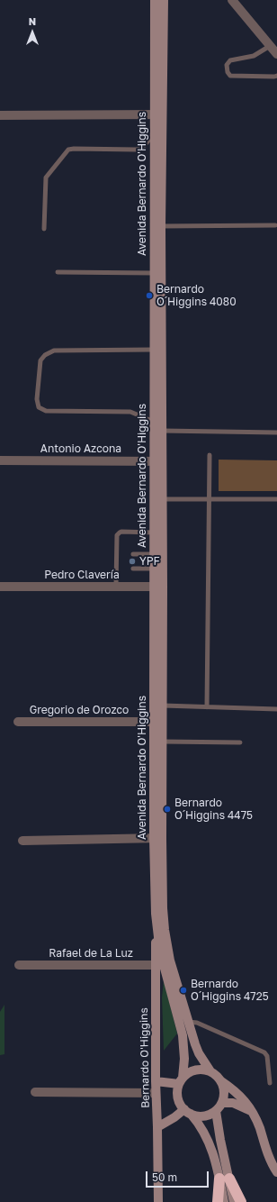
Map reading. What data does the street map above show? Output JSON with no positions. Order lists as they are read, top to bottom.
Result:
{
  "streets": {
    "main road": ["Avenida Bernardo O'Higgins", "Bernardo O'Higgins"],
    "street": [
      "Antonio Azcona",
      "Pedro Clavería",
      "Gregorio de Orozco",
      "Rafael de La Luz"
    ]
  },
  "crossings": [
    ["Avenida Bernardo O'Higgins", "Antonio Azcona"],
    ["Avenida Bernardo O'Higgins", "Pedro Clavería"],
    ["Avenida Bernardo O'Higgins", "Gregorio de Orozco"],
    ["Avenida Bernardo O'Higgins", "Rafael de La Luz"],
    ["Avenida Bernardo O'Higgins", "Bernardo O'Higgins"],
    ["Rafael de La Luz", "Bernardo O'Higgins"]
  ],
  "places": [
    "Bernardo O´Higgins 4080",
    "YPF",
    "Bernardo O´Higgins 4475",
    "Bernardo O´Higgins 4725"
  ],
  "scale_bar": "50 m",
  "north": "top"
}
